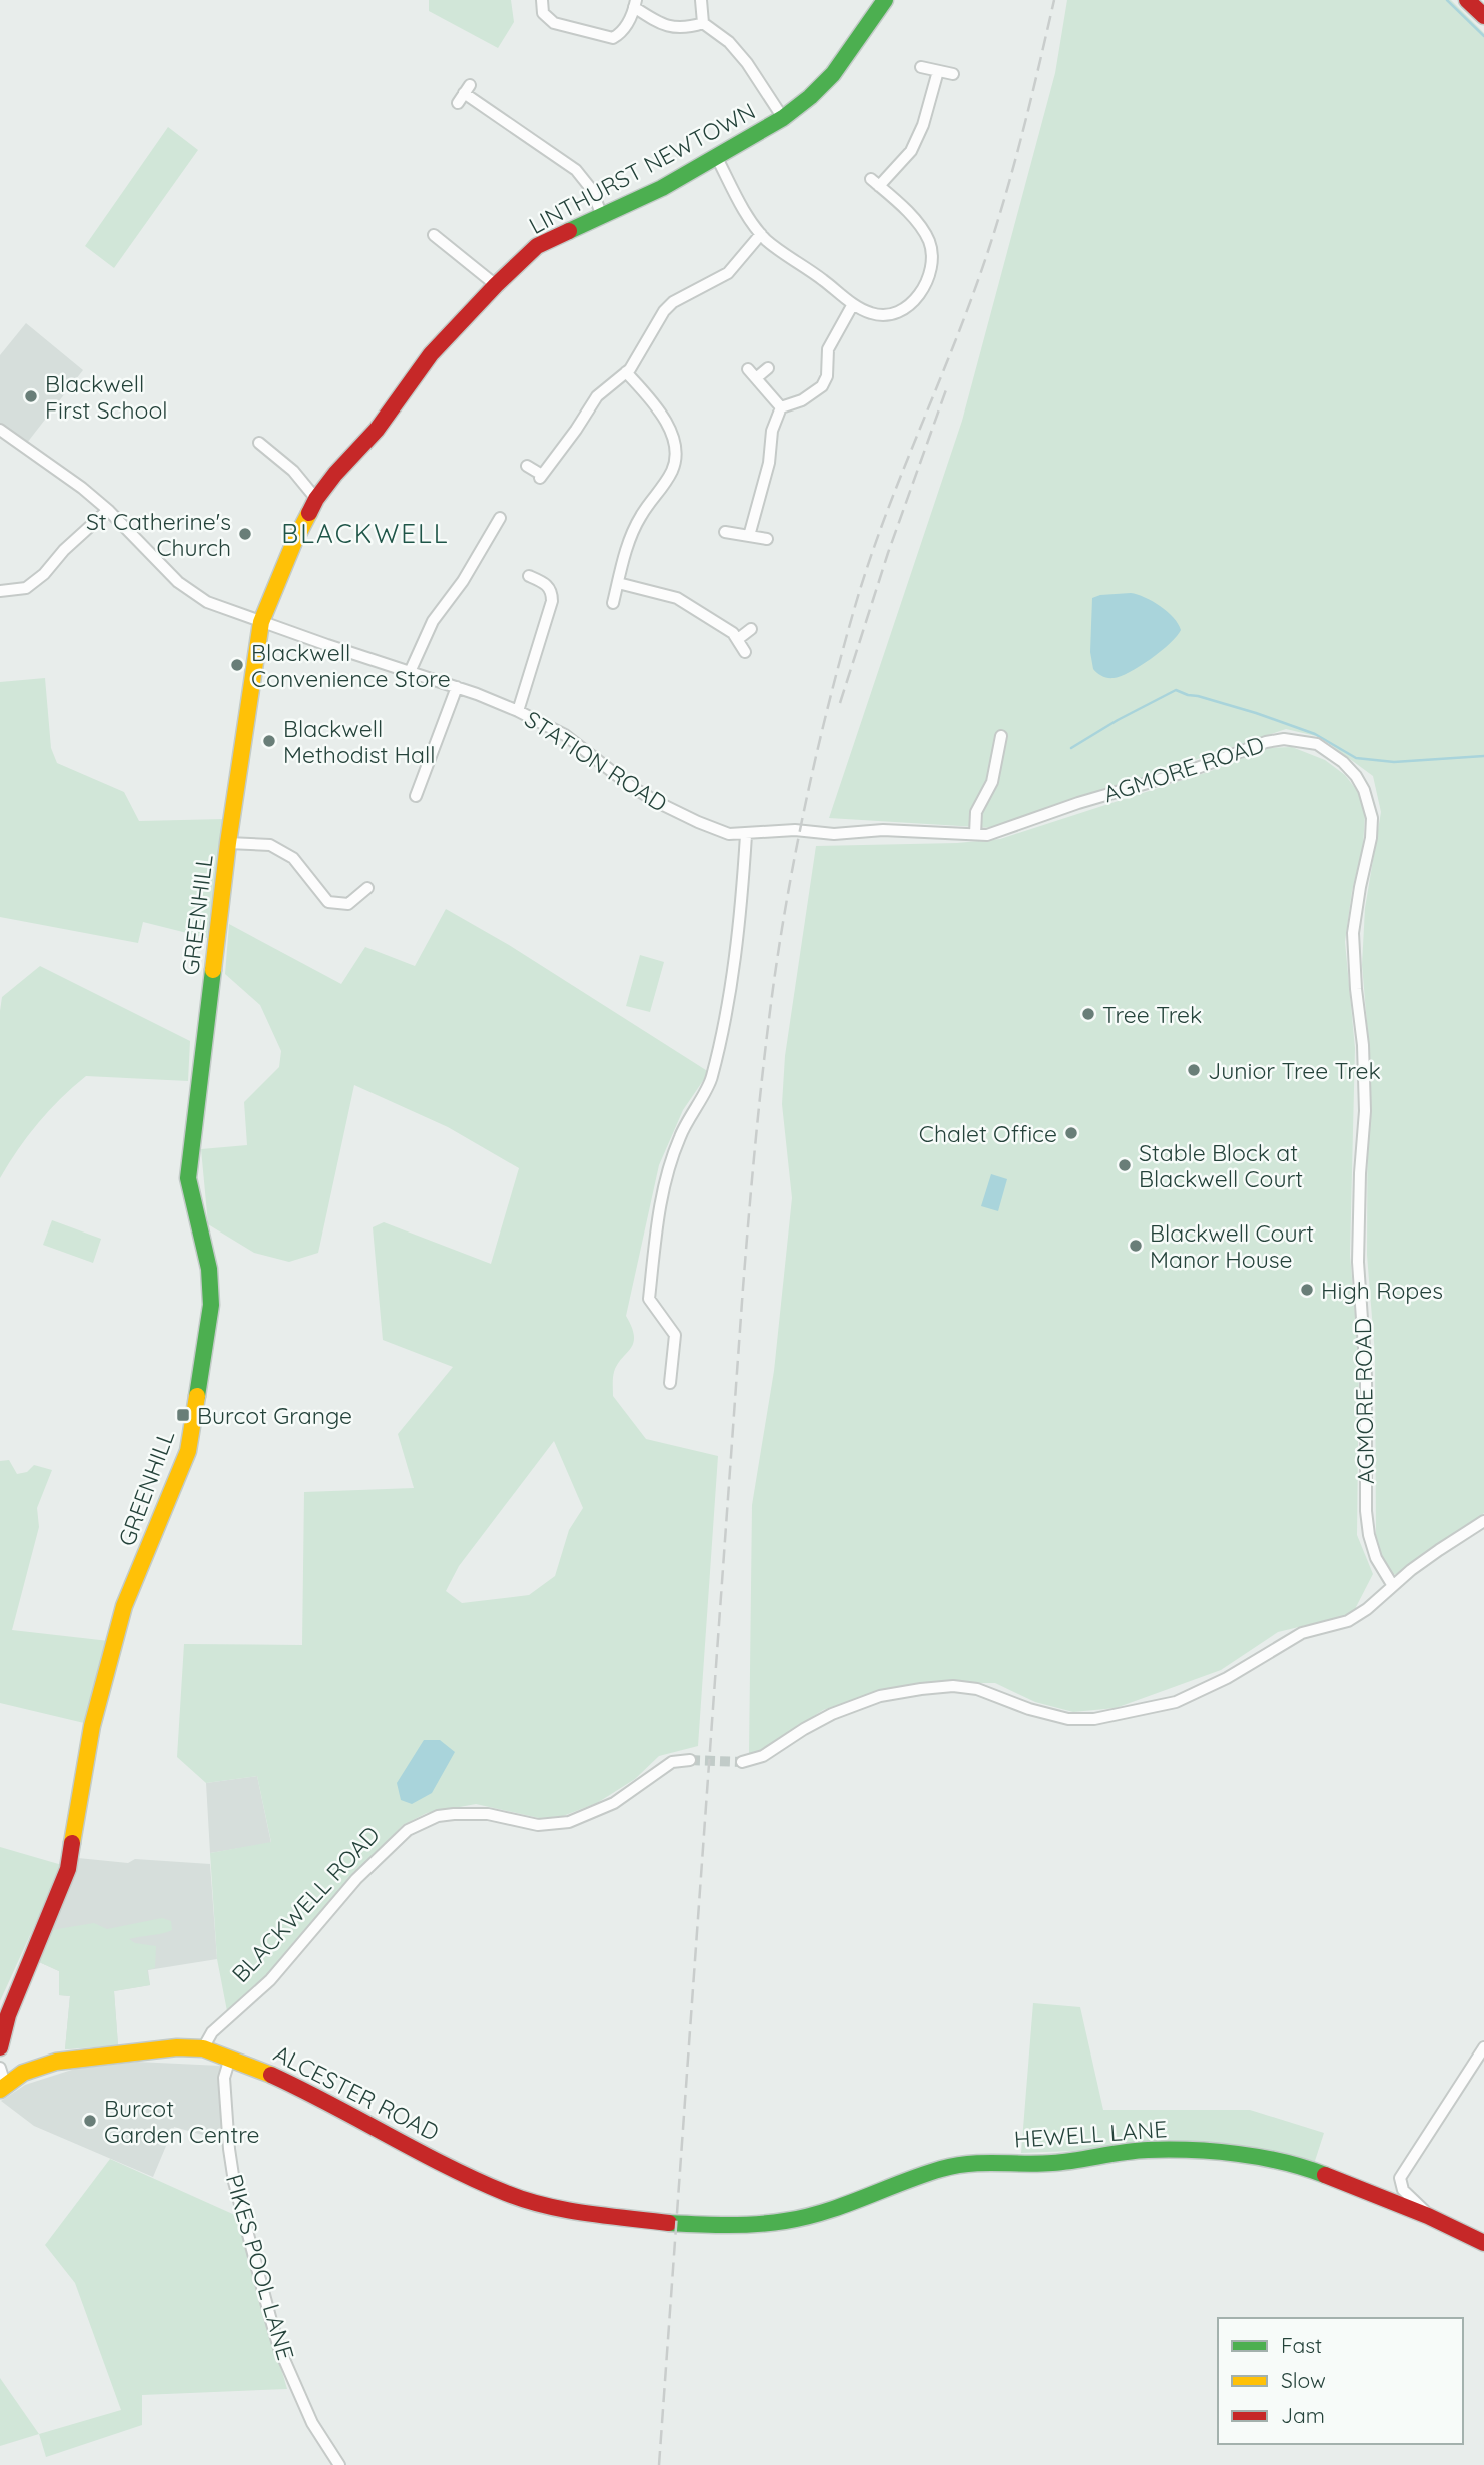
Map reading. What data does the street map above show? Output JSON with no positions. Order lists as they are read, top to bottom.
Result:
{
  "streets": {
    "street": [
      "LINTHURST NEWTOWN",
      "STATION ROAD",
      "AGMORE ROAD",
      "GREENHILL",
      "BLACKWELL ROAD",
      "ALCESTER ROAD",
      "HEWELL LANE",
      "PIKES POOL LANE"
    ]
  },
  "crossings": [
    ["LINTHURST NEWTOWN", "STATION ROAD"],
    ["LINTHURST NEWTOWN", "GREENHILL"],
    ["STATION ROAD", "AGMORE ROAD"],
    ["STATION ROAD", "GREENHILL"],
    ["BLACKWELL ROAD", "ALCESTER ROAD"],
    ["ALCESTER ROAD", "HEWELL LANE"],
    ["ALCESTER ROAD", "PIKES POOL LANE"]
  ],
  "districts": ["BLACKWELL"],
  "places": {
    "other": [
      "Blackwell First School",
      "St Catherine's Church",
      "Blackwell Convenience Store",
      "Blackwell Methodist Hall",
      "Tree Trek",
      "Junior Tree Trek",
      "Chalet Office",
      "Stable Block at Blackwell Court",
      "Blackwell Court Manor House",
      "High Ropes",
      "Burcot Garden Centre"
    ],
    "transit": ["Burcot Grange"]
  },
  "legend": ["Fast", "Slow", "Jam"]
}
